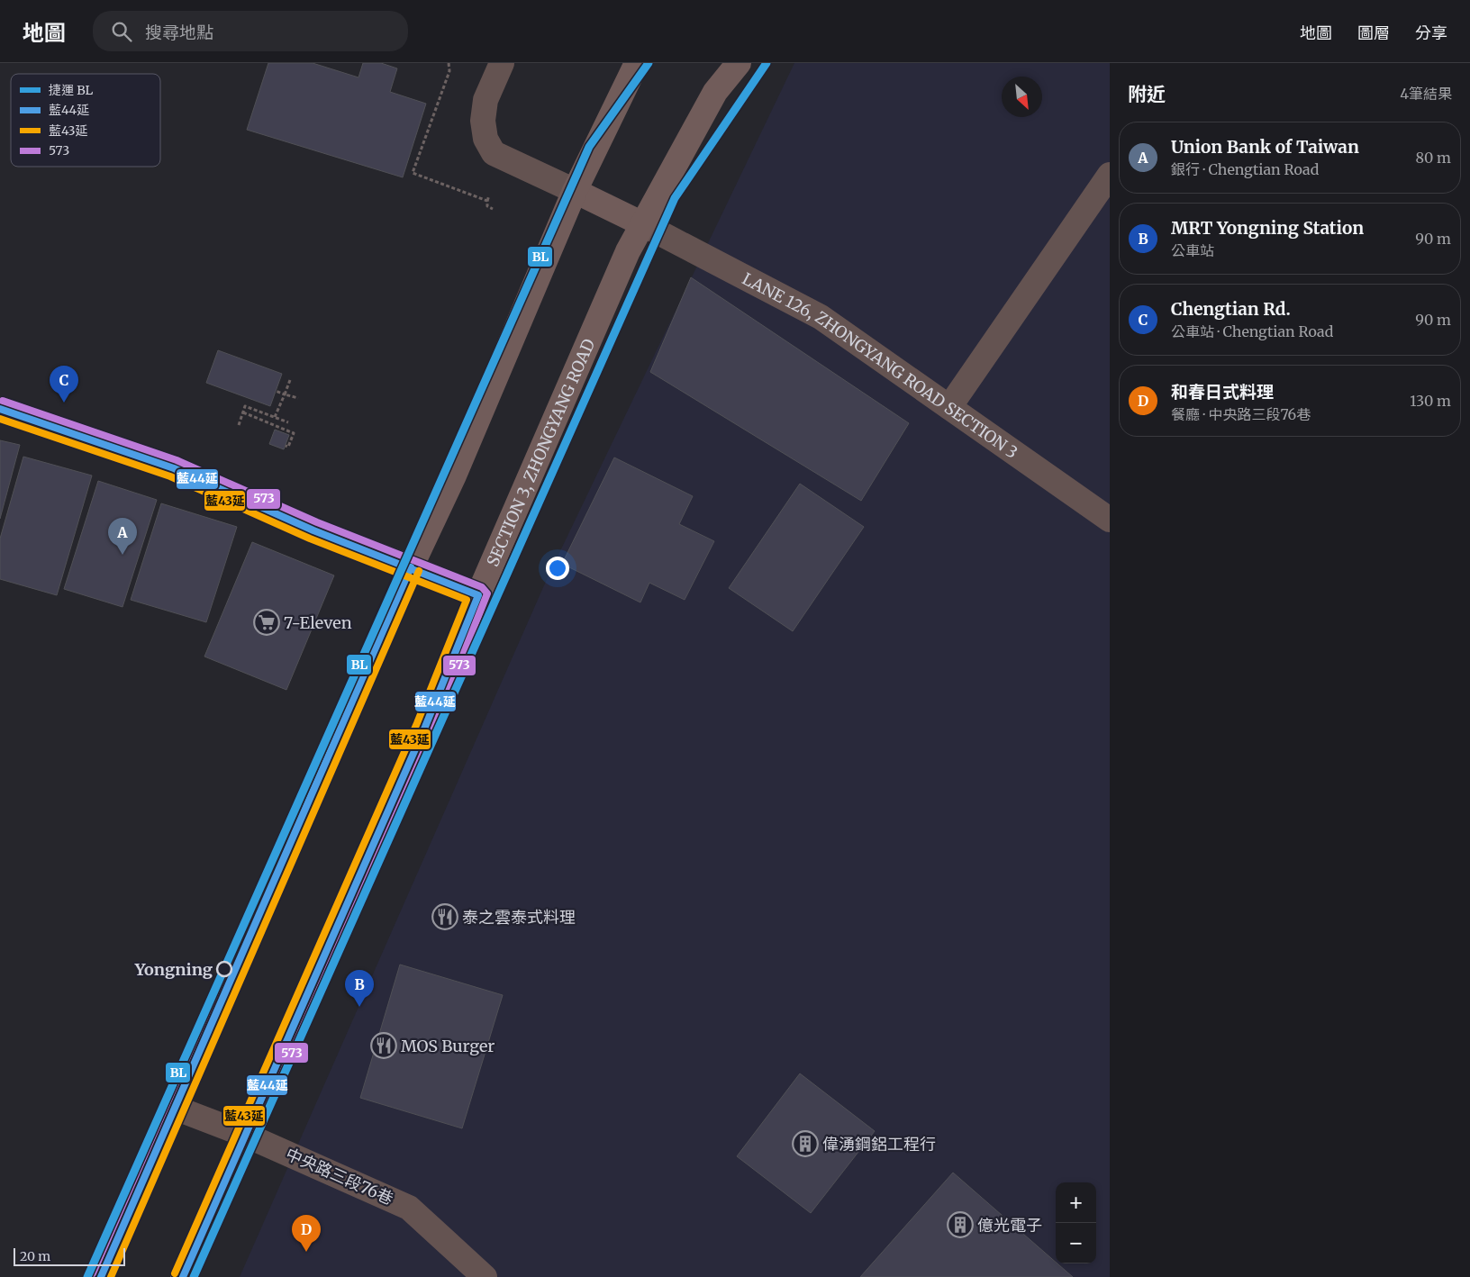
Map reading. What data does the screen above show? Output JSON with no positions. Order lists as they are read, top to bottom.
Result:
{
  "streets": {
    "main road": ["SECTION 3, ZHONGYANG ROAD"],
    "street": ["LANE 126, ZHONGYANG ROAD SECTION 3", "中央路三段76巷"]
  },
  "crossings": [
    ["LANE 126, ZHONGYANG ROAD SECTION 3", "SECTION 3, ZHONGYANG ROAD"],
    ["SECTION 3, ZHONGYANG ROAD", "中央路三段76巷"]
  ],
  "places": {
    "supermarket": ["7-Eleven"],
    "restaurant": ["泰之雲泰式料理", "MOS Burger"],
    "other": ["Yongning"],
    "building": ["偉湧鋼鋁工程行", "億光電子"]
  },
  "lines": [
    "metro line BL",
    "transit line 573",
    "transit line 藍44延",
    "transit line 藍43延"
  ],
  "legend": [
    "捷運 BL",
    "藍44延",
    "藍43延",
    "573"
  ],
  "scale_bar": "20 m",
  "north": "bottom right",
  "page": {
    "header": "地圖",
    "search": "搜尋地點",
    "nav": ["地圖", "圖層", "分享"],
    "heading": ["附近", "4筆結果"],
    "list": [
      {
        "mark": "A",
        "name": "Union Bank of Taiwan",
        "note": "銀行 · Chengtian Road",
        "value": "80 m"
      },
      {
        "mark": "B",
        "name": "MRT Yongning Station",
        "note": "公車站",
        "value": "90 m"
      },
      {
        "mark": "C",
        "name": "Chengtian Rd.",
        "note": "公車站 · Chengtian Road",
        "value": "90 m"
      },
      {
        "mark": "D",
        "name": "和春日式料理",
        "note": "餐廳 · 中央路三段76巷",
        "value": "130 m"
      }
    ],
    "pins": [
      "C",
      "A",
      "B",
      "D"
    ],
    "map_buttons": ["+", "−"],
    "scale": "20 m"
  }
}
